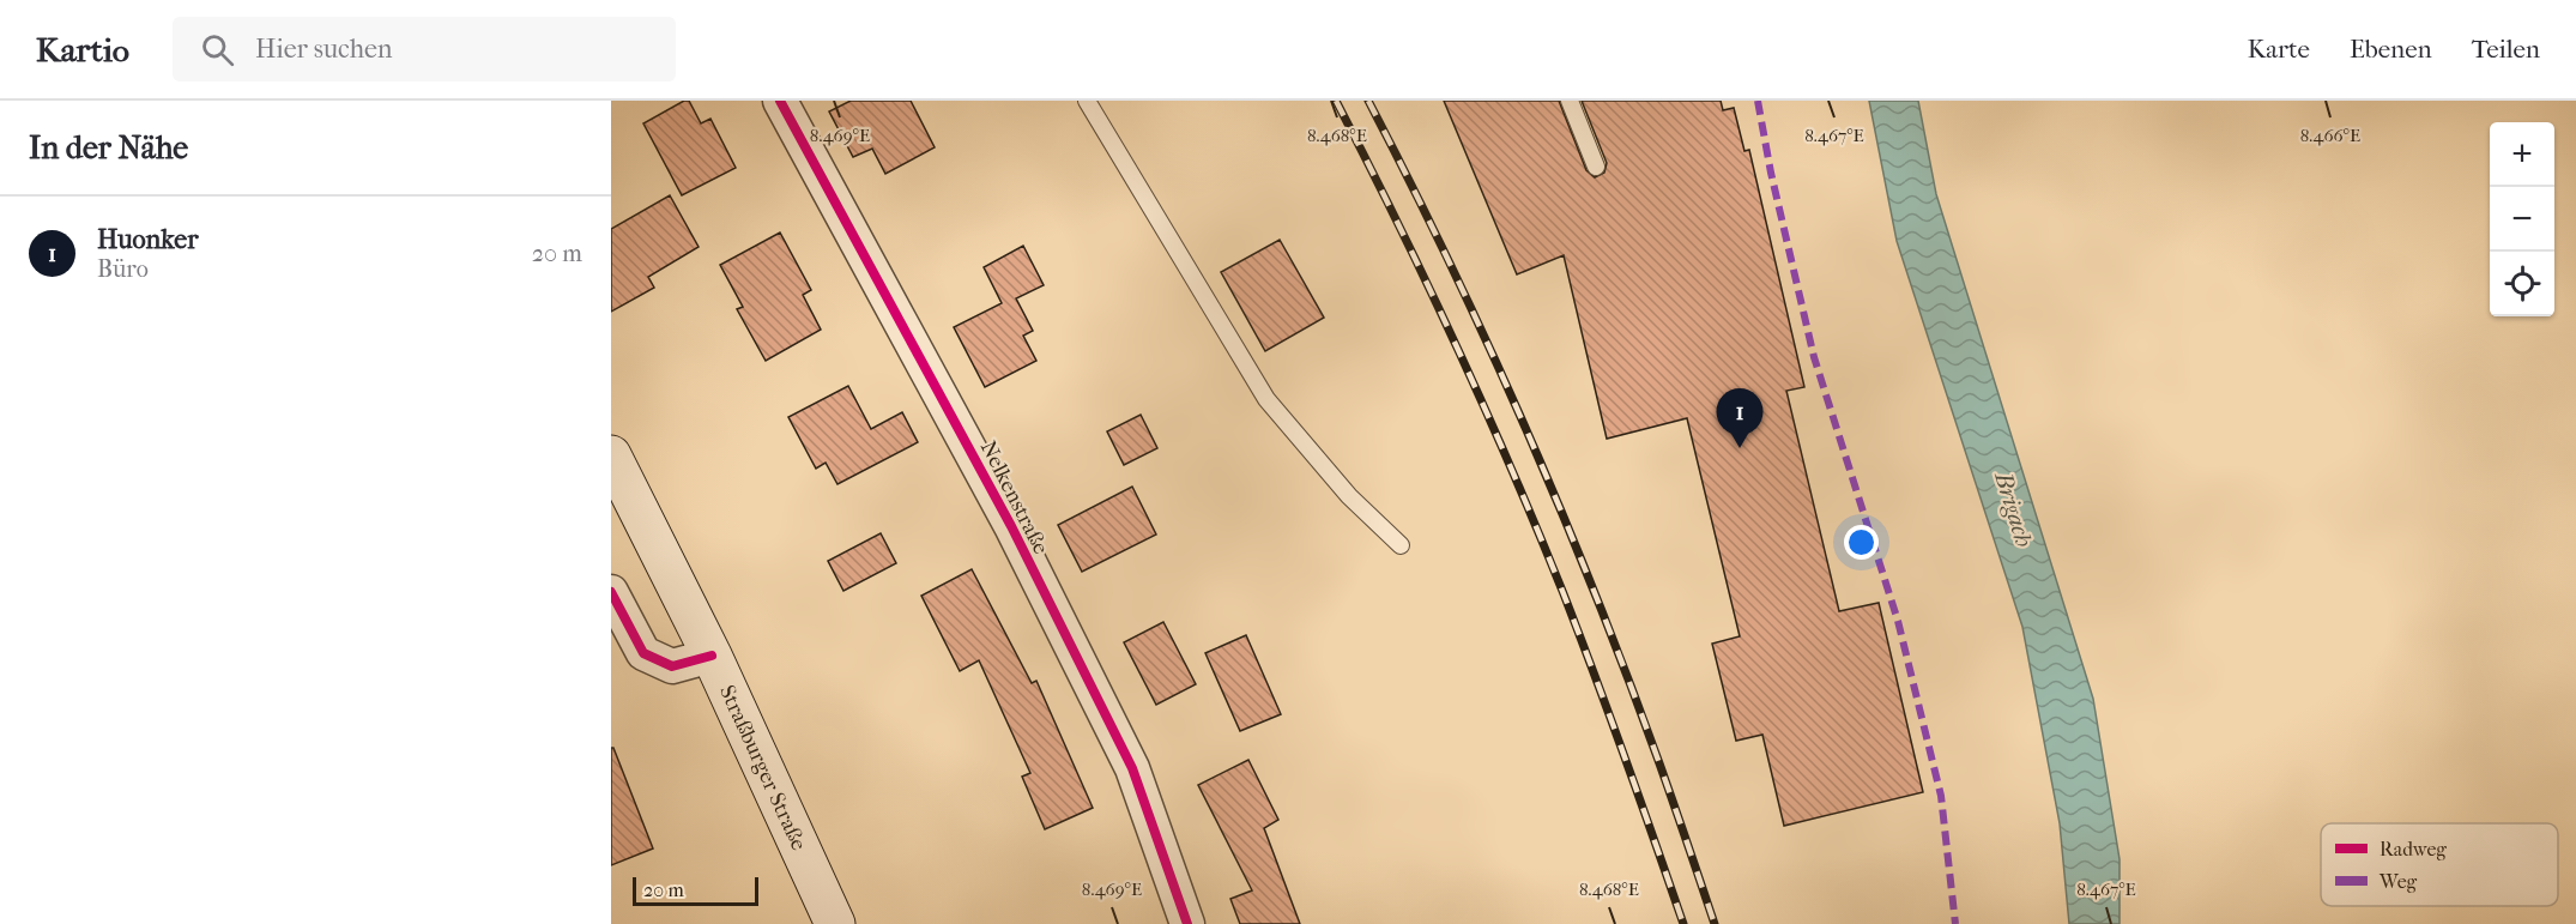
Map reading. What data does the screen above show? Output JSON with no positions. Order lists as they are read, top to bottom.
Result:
{
  "streets": {
    "main road": ["Straßburger Straße"],
    "street": ["Nelkenstraße"]
  },
  "water": ["Brigach"],
  "legend": ["Radweg", "Weg"],
  "scale_bar": "20 m",
  "page": {
    "header": "Kartio",
    "search": "Hier suchen",
    "nav": ["Karte", "Ebenen", "Teilen"],
    "heading": "In der Nähe",
    "map_buttons": ["+", "−"],
    "list": [
      {
        "mark": "1",
        "name": "Huonker",
        "note": "Büro",
        "value": "20 m"
      }
    ],
    "pins": "1",
    "scale": "20 m"
  },
  "coordinates": [
    "8.466°E",
    "8.469°E",
    "8.468°E",
    "8.467°E"
  ]
}
